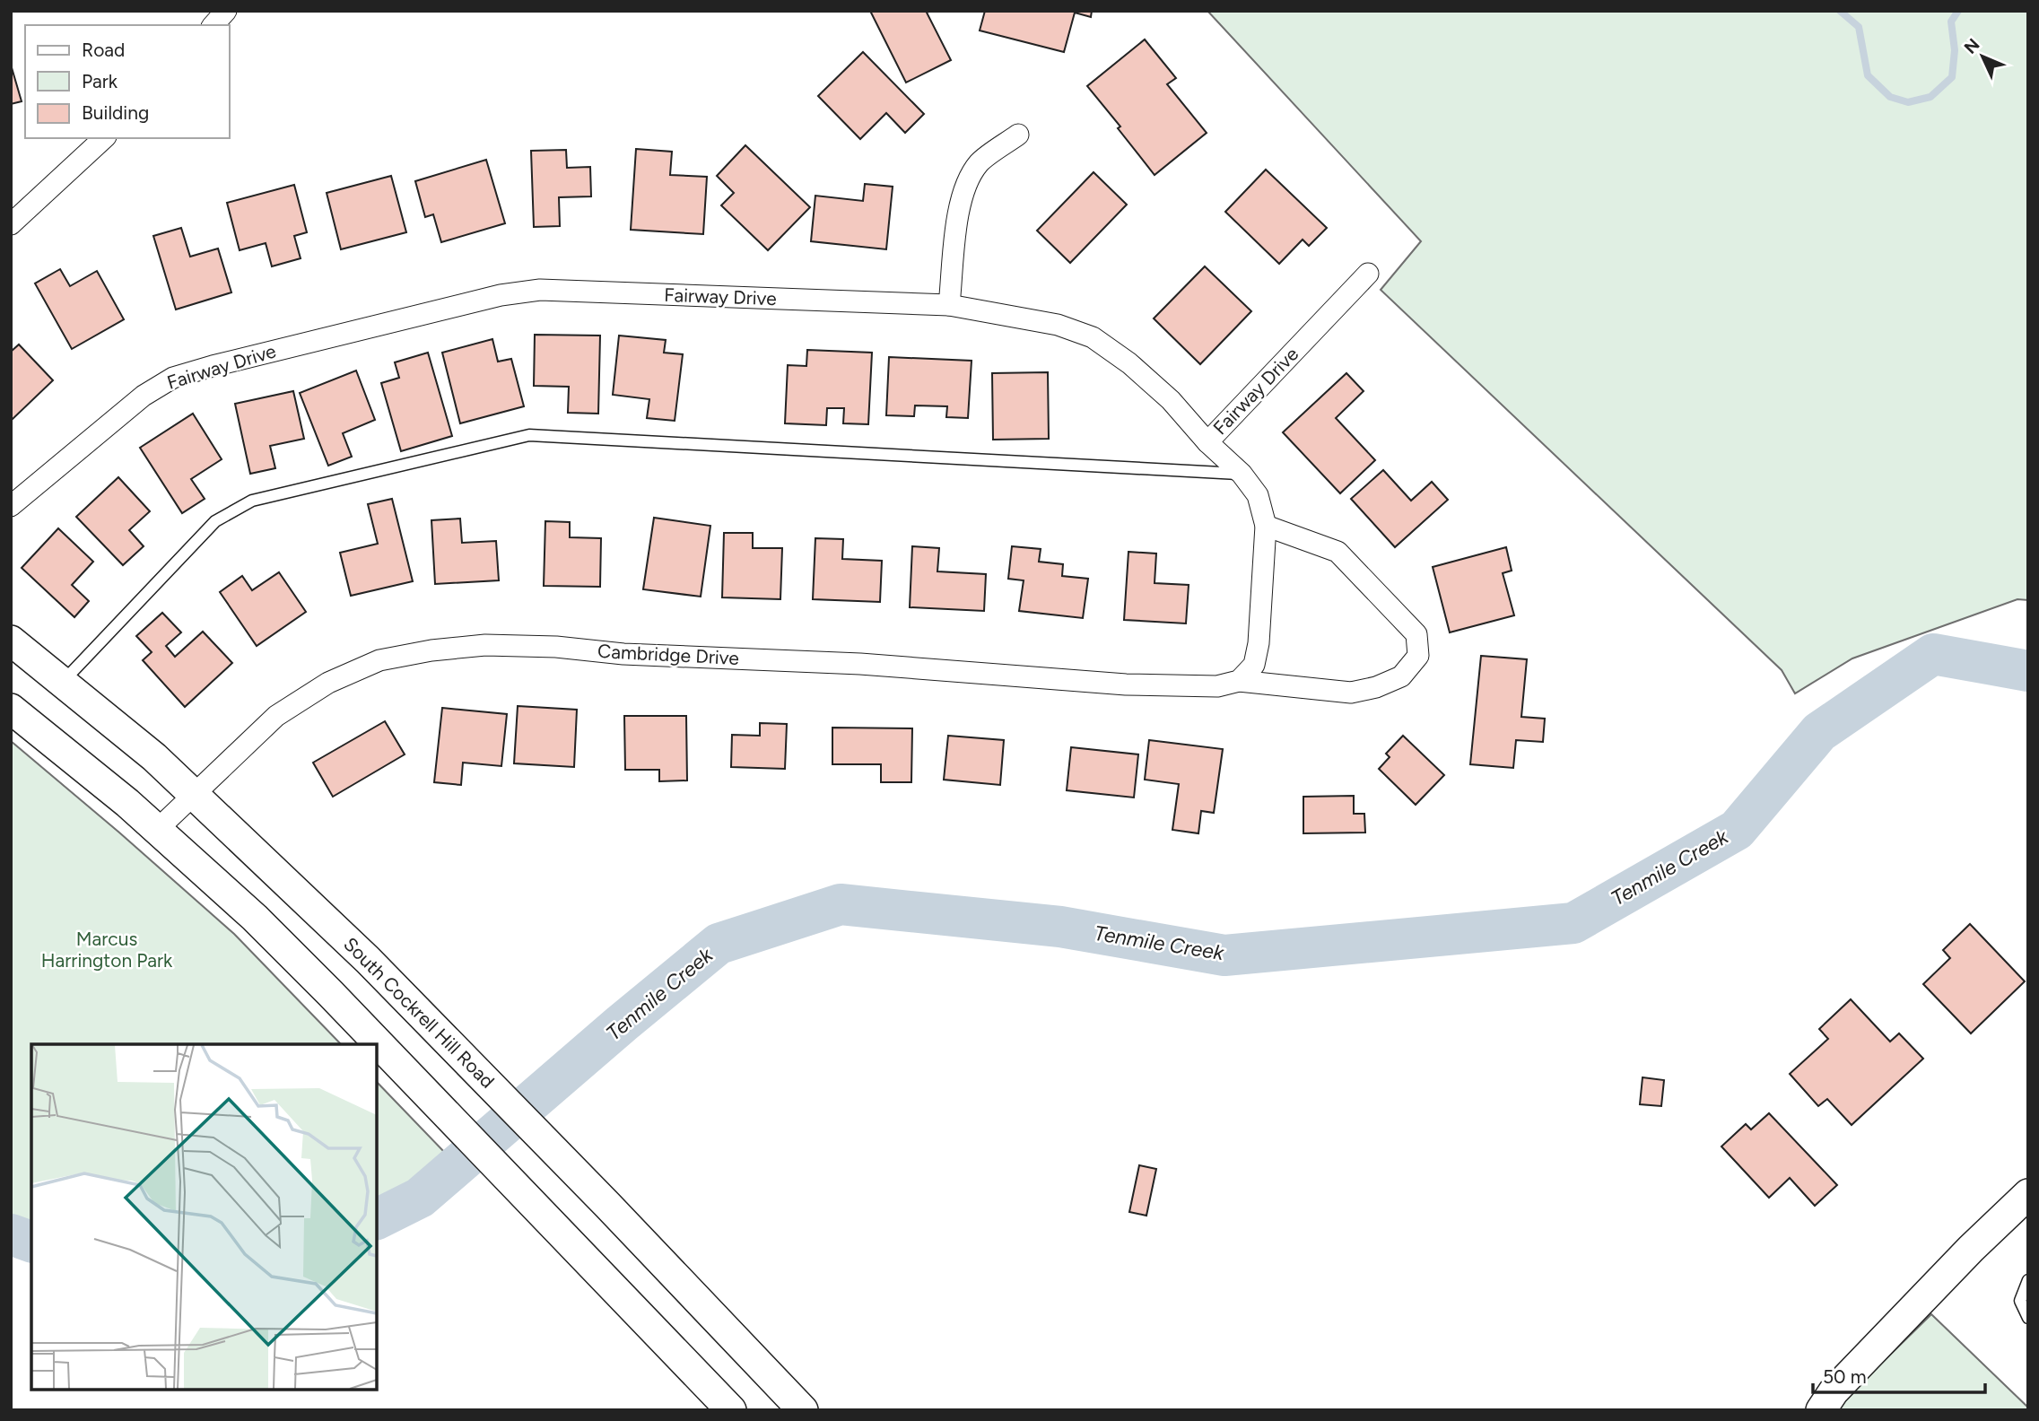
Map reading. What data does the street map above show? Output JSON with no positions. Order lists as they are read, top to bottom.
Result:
{
  "streets": {
    "main road": ["South Cockrell Hill Road"],
    "street": ["Fairway Drive", "Cambridge Drive"]
  },
  "crossings": [
    ["Cambridge Drive", "South Cockrell Hill Road"]
  ],
  "water": ["Tenmile Creek"],
  "parks": ["Marcus Harrington Park"],
  "legend": ["Road", "Park", "Building"],
  "scale_bar": "50 m",
  "north": "top left"
}
